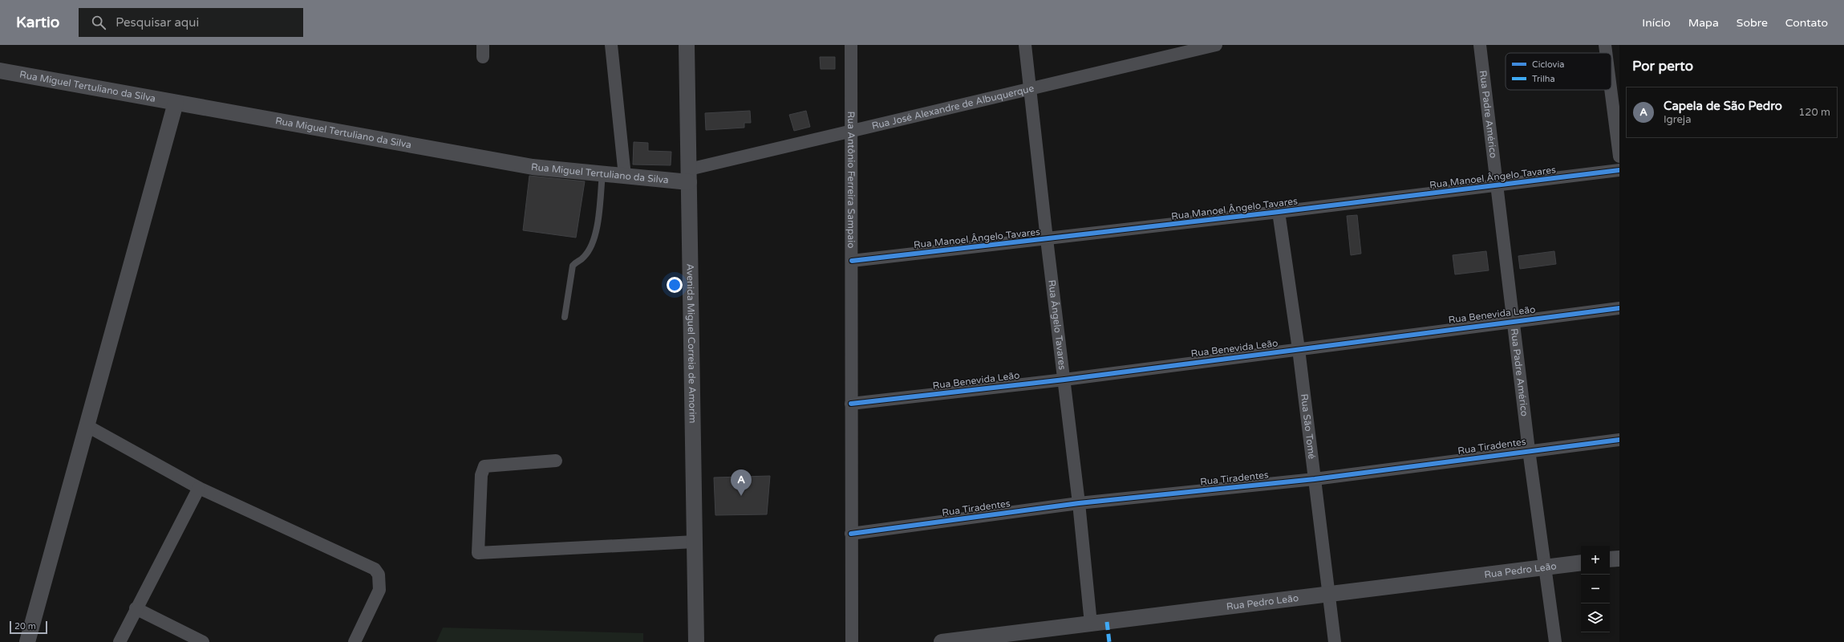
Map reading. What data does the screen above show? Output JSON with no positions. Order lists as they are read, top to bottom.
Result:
{
  "streets": {
    "street": [
      "Rua Miguel Tertuliano da Silva",
      "Rua José Alexandre de Albuquerque",
      "Rua Padre Américo",
      "Rua Manoel Ângelo Tavares",
      "Rua Antônio Ferreira Sampaio",
      "Rua Benevida Leão",
      "Rua Ângelo Tavares",
      "Avenida Miguel Correia de Amorim",
      "Rua São Tomé",
      "Rua Tiradentes",
      "Rua Pedro Leão"
    ]
  },
  "crossings": [
    ["Rua Miguel Tertuliano da Silva", "Rua José Alexandre de Albuquerque"],
    ["Rua Miguel Tertuliano da Silva", "Avenida Miguel Correia de Amorim"],
    ["Rua José Alexandre de Albuquerque", "Rua Antônio Ferreira Sampaio"],
    ["Rua José Alexandre de Albuquerque", "Rua Ângelo Tavares"],
    ["Rua José Alexandre de Albuquerque", "Avenida Miguel Correia de Amorim"],
    ["Rua Padre Américo", "Rua Manoel Ângelo Tavares"],
    ["Rua Padre Américo", "Rua Benevida Leão"],
    ["Rua Padre Américo", "Rua Tiradentes"],
    ["Rua Padre Américo", "Rua Pedro Leão"],
    ["Rua Manoel Ângelo Tavares", "Rua Antônio Ferreira Sampaio"],
    ["Rua Manoel Ângelo Tavares", "Rua Ângelo Tavares"],
    ["Rua Manoel Ângelo Tavares", "Rua São Tomé"],
    ["Rua Antônio Ferreira Sampaio", "Rua Benevida Leão"],
    ["Rua Antônio Ferreira Sampaio", "Rua Tiradentes"],
    ["Rua Benevida Leão", "Rua Ângelo Tavares"],
    ["Rua Benevida Leão", "Rua São Tomé"],
    ["Rua Ângelo Tavares", "Rua Tiradentes"],
    ["Rua Ângelo Tavares", "Rua Pedro Leão"],
    ["Rua São Tomé", "Rua Tiradentes"],
    ["Rua São Tomé", "Rua Pedro Leão"]
  ],
  "legend": ["Ciclovia", "Trilha"],
  "scale_bar": "20 m",
  "page": {
    "header": "Kartio",
    "search": "Pesquisar aqui",
    "nav": [
      "Início",
      "Mapa",
      "Sobre",
      "Contato"
    ],
    "heading": "Por perto",
    "list": [
      {
        "mark": "A",
        "name": "Capela de São Pedro",
        "note": "Igreja",
        "value": "120 m"
      }
    ],
    "pins": "A",
    "map_buttons": ["+", "−"],
    "scale": "20 m"
  }
}
